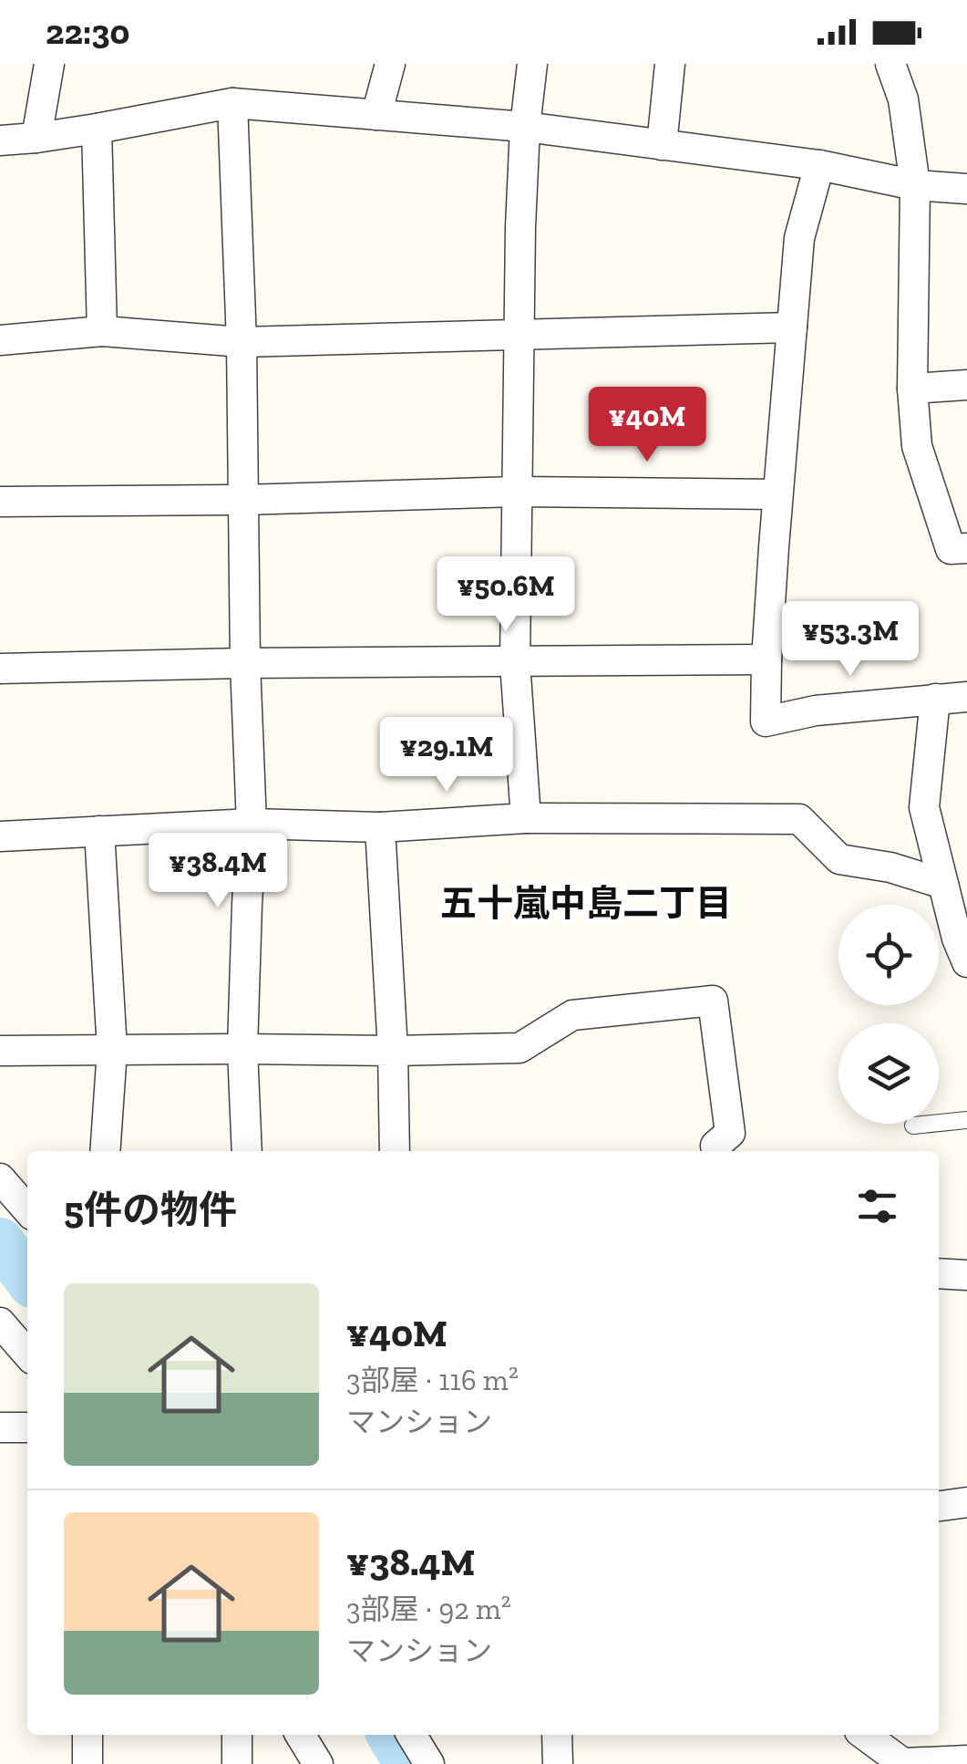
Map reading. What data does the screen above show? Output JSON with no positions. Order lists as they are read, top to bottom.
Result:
{
  "districts": ["五十嵐中島二丁目"],
  "page": {
    "status": "22:30",
    "price": [
      "¥40M",
      "¥50.6M",
      "¥53.3M",
      "¥29.1M",
      "¥38.4M"
    ],
    "heading": "5件の物件",
    "list": [
      {
        "name": "¥40M",
        "note": "3部屋 · 116 m² · マンション"
      },
      {
        "name": "¥38.4M",
        "note": "3部屋 · 92 m² · マンション"
      }
    ]
  }
}
